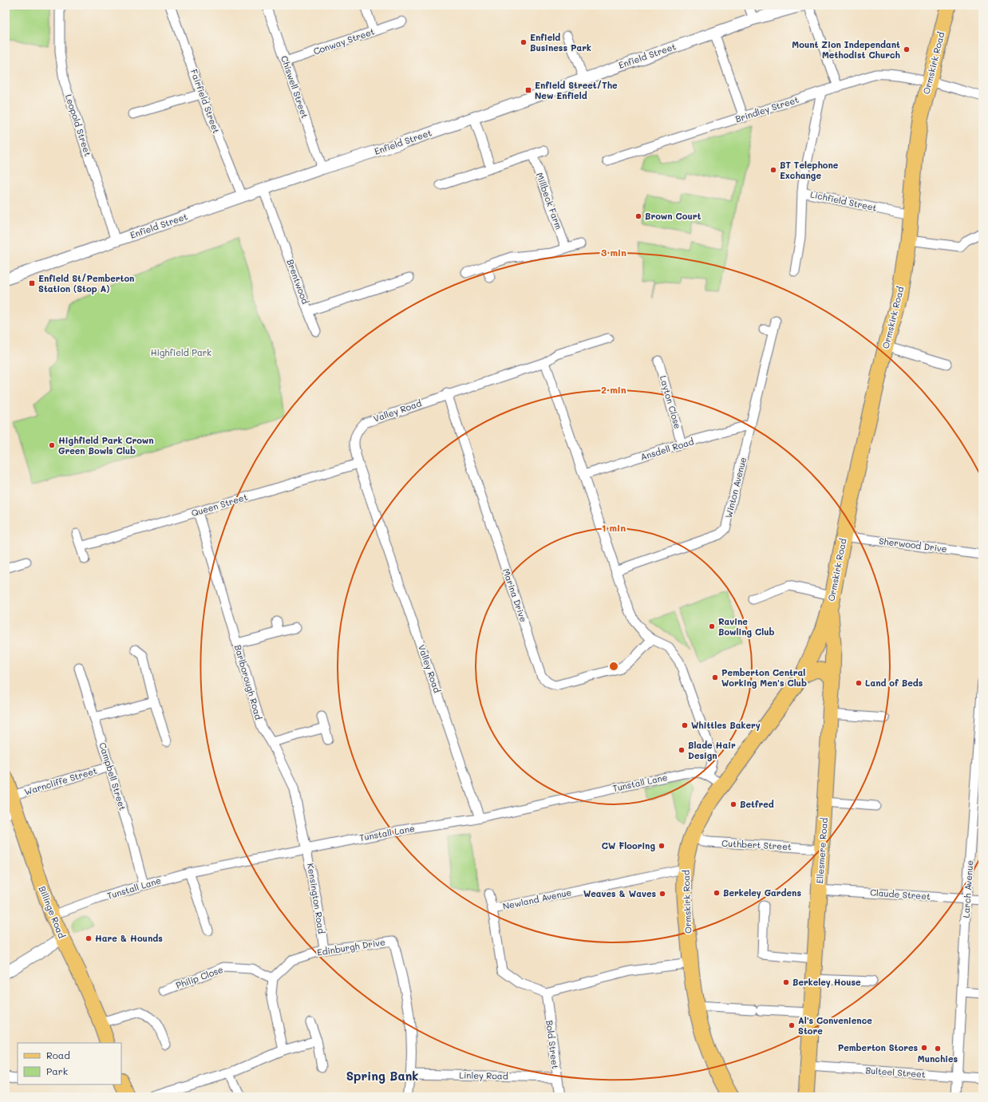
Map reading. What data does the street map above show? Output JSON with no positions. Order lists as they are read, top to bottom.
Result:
{
  "streets": {
    "highway": ["Ormskirk Road", "Ellesmere Road"],
    "main road": ["Billinge Road"],
    "street": [
      "Conway Street",
      "Enfield Street",
      "Chiswell Street",
      "Fairfield Street",
      "Brindley Street",
      "Leopold Street",
      "Millbeck Farm",
      "Lichfield Street",
      "Brentwood",
      "Layton Close",
      "Valley Road",
      "Ansdell Road",
      "Winton Avenue",
      "Queen Street",
      "Sherwood Drive",
      "Marina Drive",
      "Barlborough Road",
      "Campbell Street",
      "Warncliffe Street",
      "Tunstall Lane",
      "Cuthbert Street",
      "Larch Avenue",
      "Claude Street",
      "Kensington Road",
      "Newland Avenue",
      "Edinburgh Drive",
      "Philip Close",
      "Bold Street",
      "Bulteel Street",
      "Linley Road"
    ]
  },
  "crossings": [
    ["Conway Street", "Chiswell Street"],
    ["Enfield Street", "Chiswell Street"],
    ["Enfield Street", "Fairfield Street"],
    ["Enfield Street", "Leopold Street"],
    ["Enfield Street", "Brentwood"],
    ["Ormskirk Road", "Brindley Street"],
    ["Ormskirk Road", "Lichfield Street"],
    ["Ormskirk Road", "Sherwood Drive"],
    ["Ormskirk Road", "Tunstall Lane"],
    ["Ormskirk Road", "Cuthbert Street"],
    ["Ormskirk Road", "Ellesmere Road"],
    ["Ormskirk Road", "Newland Avenue"],
    ["Brindley Street", "Lichfield Street"],
    ["Layton Close", "Ansdell Road"],
    ["Valley Road", "Queen Street"],
    ["Valley Road", "Marina Drive"],
    ["Valley Road", "Tunstall Lane"],
    ["Ansdell Road", "Winton Avenue"],
    ["Queen Street", "Barlborough Road"],
    ["Barlborough Road", "Tunstall Lane"],
    ["Barlborough Road", "Kensington Road"],
    ["Campbell Street", "Warncliffe Street"],
    ["Campbell Street", "Tunstall Lane"],
    ["Warncliffe Street", "Billinge Road"],
    ["Tunstall Lane", "Kensington Road"],
    ["Tunstall Lane", "Billinge Road"],
    ["Cuthbert Street", "Ellesmere Road"],
    ["Ellesmere Road", "Claude Street"],
    ["Ellesmere Road", "Bulteel Street"],
    ["Larch Avenue", "Claude Street"],
    ["Larch Avenue", "Bulteel Street"],
    ["Kensington Road", "Edinburgh Drive"],
    ["Newland Avenue", "Bold Street"],
    ["Edinburgh Drive", "Philip Close"],
    ["Edinburgh Drive", "Linley Road"],
    ["Bold Street", "Linley Road"]
  ],
  "districts": ["Spring Bank"],
  "parks": ["Highfield Park"],
  "places": {
    "other": [
      "Enfield Business Park",
      "Mount Zion Independant Methodist Church",
      "BT Telephone Exchange",
      "Brown Court",
      "Highfield Park Crown Green Bowls Club",
      "Ravine Bowling Club",
      "Pemberton Central Working Men's Club",
      "Land of Beds",
      "Whittles Bakery",
      "Blade Hair Design",
      "Betfred",
      "CW Flooring",
      "Berkeley Gardens",
      "Weaves & Waves",
      "Hare & Hounds",
      "Berkeley House",
      "Al's Convenience Store",
      "Pemberton Stores",
      "Munchies"
    ],
    "transit": ["Enfield Street/The New Enfield", "Enfield St/Pemberton Station (Stop A)"]
  },
  "legend": ["Road", "Park"],
  "rings": ["3 min", "2 min", "1 min"]
}
